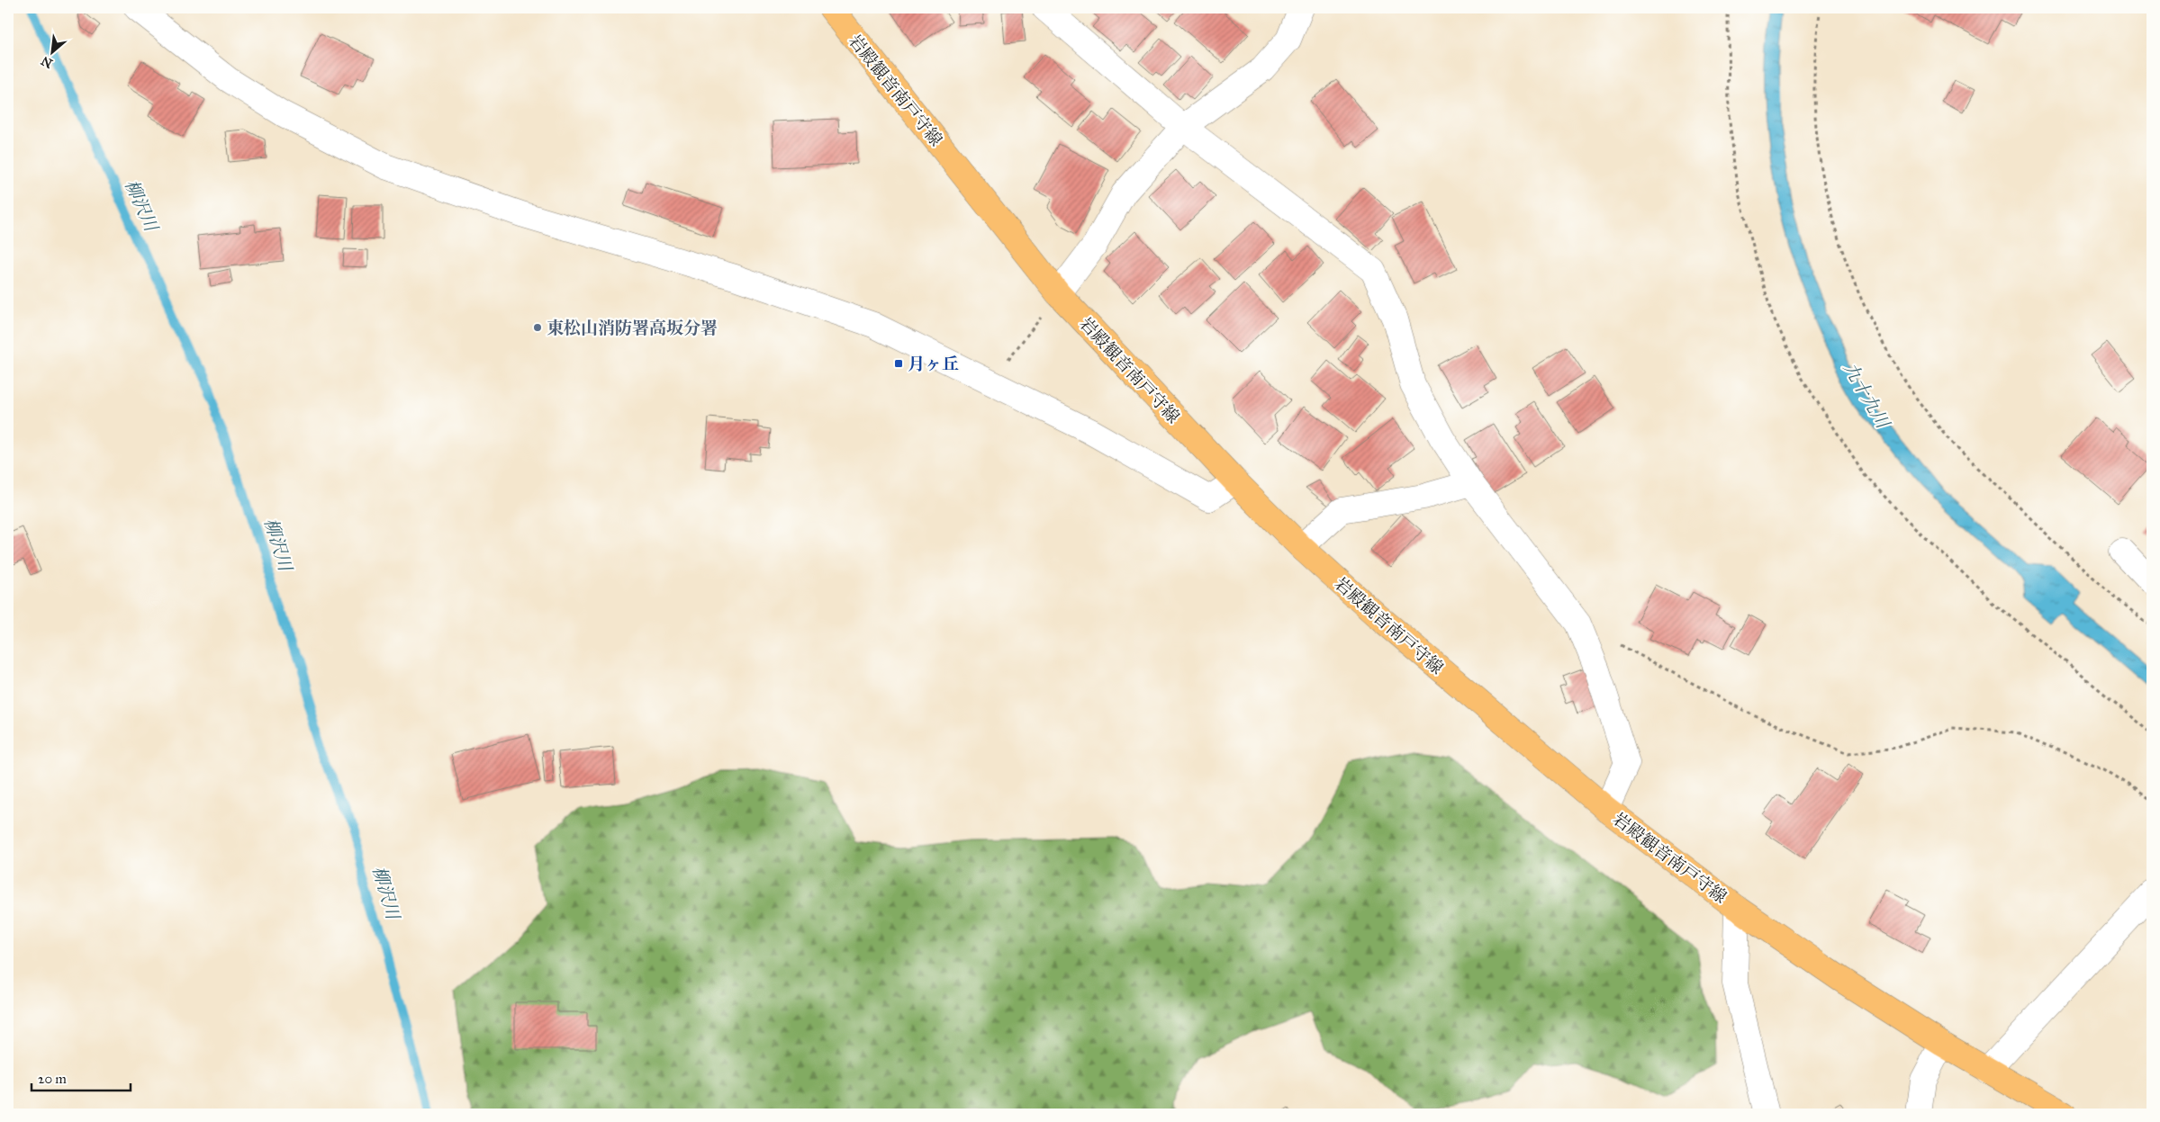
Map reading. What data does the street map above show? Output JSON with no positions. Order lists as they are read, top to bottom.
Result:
{
  "streets": {
    "main road": ["岩殿観音南戸守線"]
  },
  "water": ["柳沢川", "九十九川"],
  "places": {
    "other": ["東松山消防署高坂分署"],
    "transit": ["月ヶ丘"]
  },
  "scale_bar": "20 m",
  "north": "bottom left"
}
